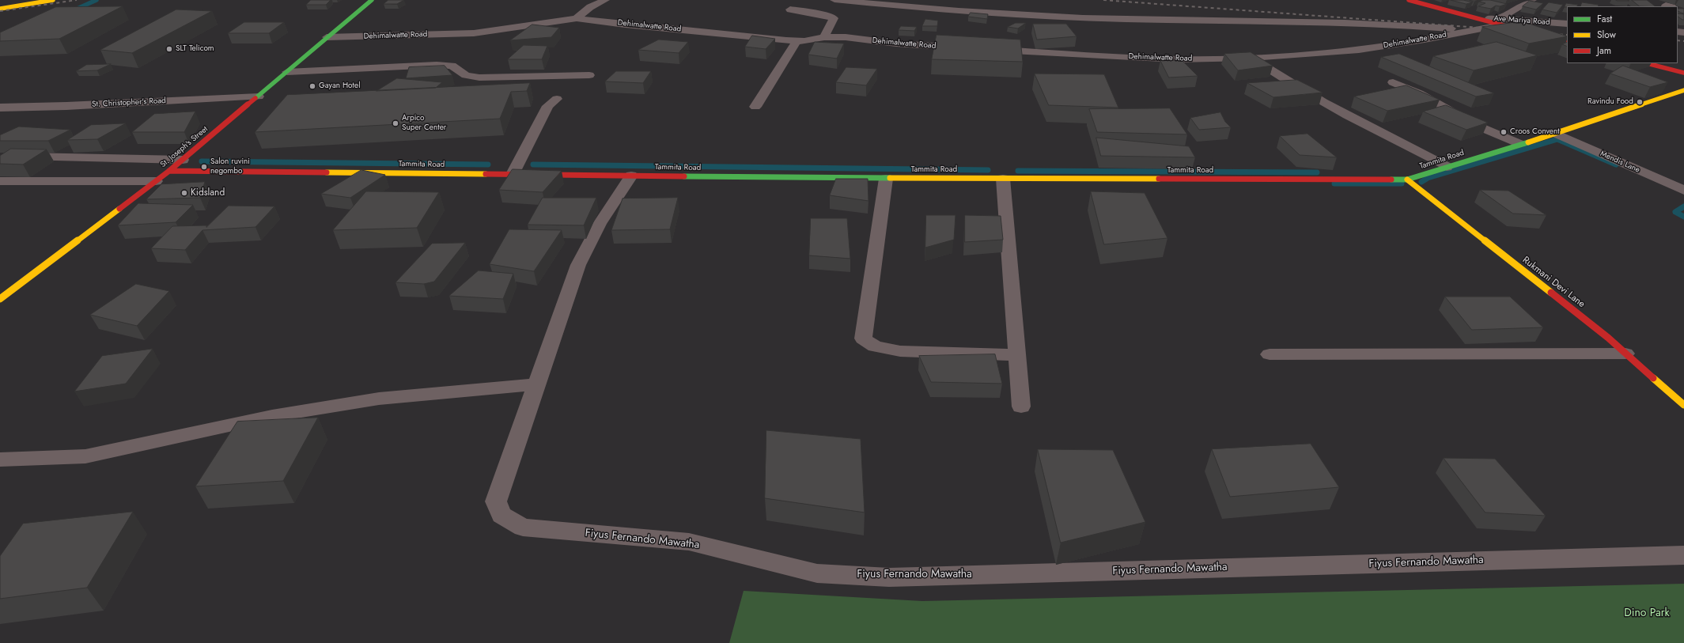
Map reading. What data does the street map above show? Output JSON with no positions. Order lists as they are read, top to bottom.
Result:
{
  "streets": {
    "street": [
      "Ave Mariya Road",
      "Dehimalwatte Road",
      "St. Christopher's Road",
      "St. Joseph's Street",
      "Tammita Road",
      "Mendis Lane",
      "Rukmani Devi Lane",
      "Fiyus Fernando Mawatha"
    ]
  },
  "crossings": [
    ["Ave Mariya Road", "Dehimalwatte Road"],
    ["Dehimalwatte Road", "St. Joseph's Street"],
    ["St. Christopher's Road", "St. Joseph's Street"],
    ["St. Joseph's Street", "Tammita Road"],
    ["Tammita Road", "Mendis Lane"],
    ["Tammita Road", "Rukmani Devi Lane"],
    ["Tammita Road", "Fiyus Fernando Mawatha"]
  ],
  "parks": ["Dino Park"],
  "places": [
    "SLT Telicom",
    "Gayan Hotel",
    "Ravindu Food",
    "Arpico Super Center",
    "Croos Convent",
    "Salon ruvini negombo",
    "Kidsland"
  ],
  "legend": ["Fast", "Slow", "Jam"]
}
